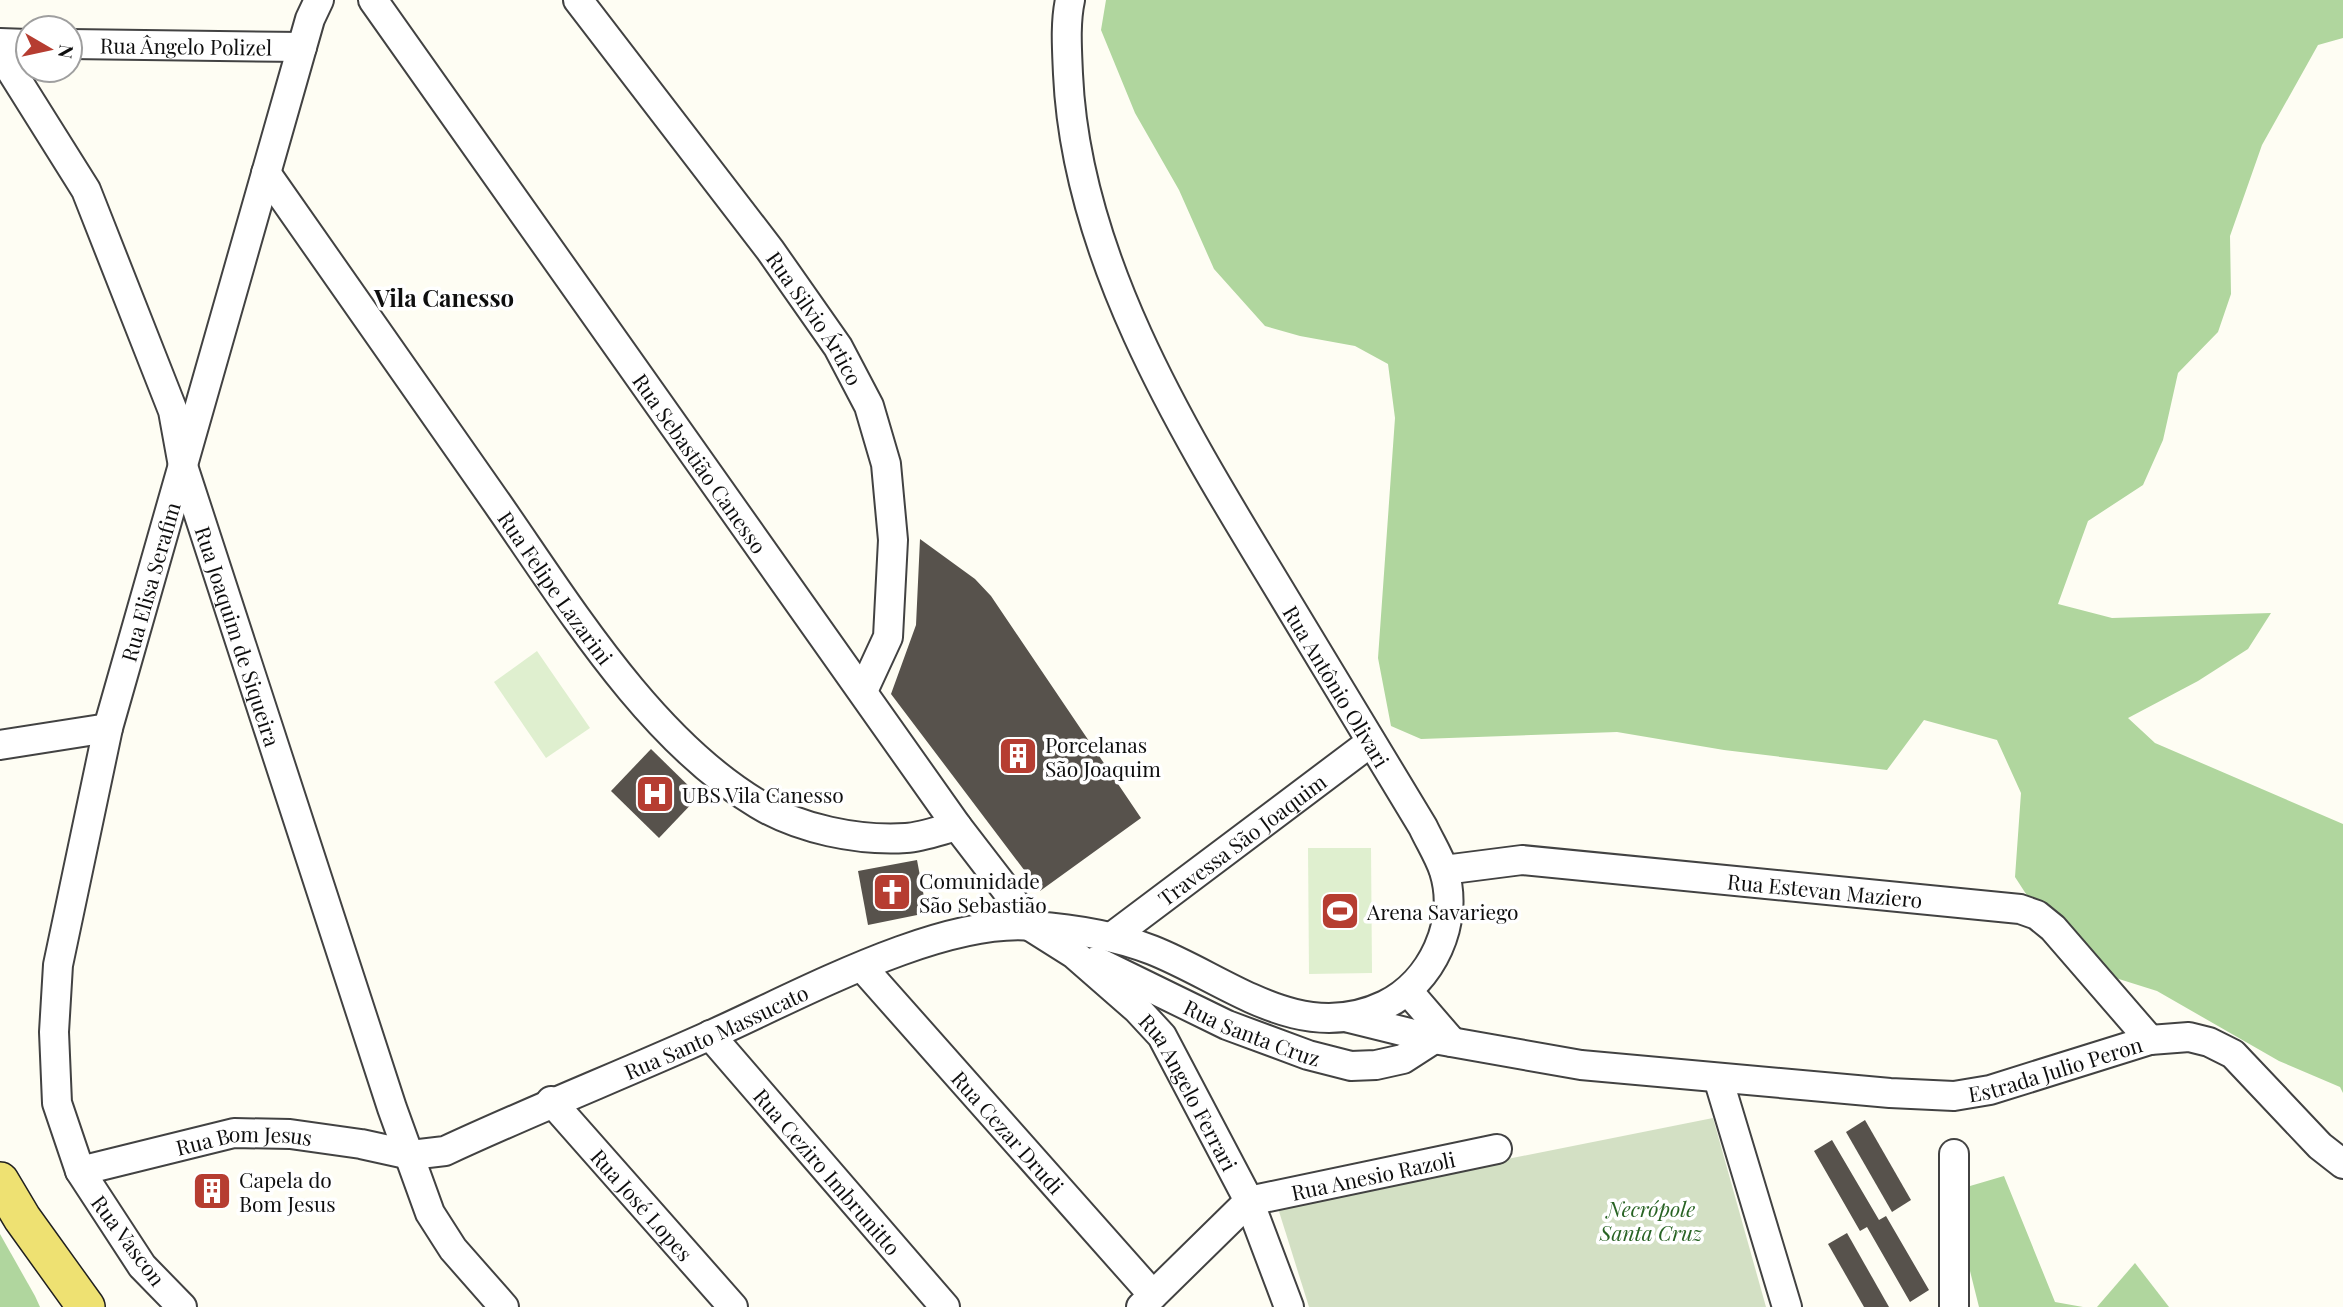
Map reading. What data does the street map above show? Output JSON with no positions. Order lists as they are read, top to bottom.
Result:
{
  "streets": {
    "street": [
      "Rua Ângelo Polizel",
      "Rua Silvio Ártico",
      "Rua Sebastião Canesso",
      "Rua Elisa Serafim",
      "Rua Felipe Lazarini",
      "Rua Joaquim de Siqueira",
      "Rua Antônio Olivari",
      "Travessa São Joaquim",
      "Rua Estevan Maziero",
      "Rua Santa Cruz",
      "Rua Santo Massucato",
      "Estrada Julio Peron",
      "Rua Angelo Ferrari",
      "Rua Cezar Drudi",
      "Rua Bom Jesus",
      "Rua Ceziro Imbrunitto",
      "Rua Anesio Razoli",
      "Rua José Lopes",
      "Rua Vascon"
    ]
  },
  "crossings": [
    ["Rua Ângelo Polizel", "Rua Elisa Serafim"],
    ["Rua Silvio Ártico", "Rua Sebastião Canesso"],
    ["Rua Sebastião Canesso", "Rua Felipe Lazarini"],
    ["Rua Sebastião Canesso", "Rua Antônio Olivari"],
    ["Rua Sebastião Canesso", "Rua Santo Massucato"],
    ["Rua Sebastião Canesso", "Rua Angelo Ferrari"],
    ["Rua Elisa Serafim", "Rua Felipe Lazarini"],
    ["Rua Elisa Serafim", "Rua Joaquim de Siqueira"],
    ["Rua Elisa Serafim", "Rua Bom Jesus"],
    ["Rua Elisa Serafim", "Rua Vascon"],
    ["Rua Joaquim de Siqueira", "Rua Santo Massucato"],
    ["Rua Joaquim de Siqueira", "Rua Bom Jesus"],
    ["Rua Antônio Olivari", "Travessa São Joaquim"],
    ["Rua Antônio Olivari", "Rua Estevan Maziero"],
    ["Rua Antônio Olivari", "Rua Santo Massucato"],
    ["Rua Antônio Olivari", "Estrada Julio Peron"],
    ["Rua Antônio Olivari", "Rua Angelo Ferrari"],
    ["Rua Estevan Maziero", "Estrada Julio Peron"],
    ["Rua Santa Cruz", "Estrada Julio Peron"],
    ["Rua Santa Cruz", "Rua Angelo Ferrari"],
    ["Rua Santo Massucato", "Rua Angelo Ferrari"],
    ["Rua Santo Massucato", "Rua Cezar Drudi"],
    ["Rua Santo Massucato", "Rua Bom Jesus"],
    ["Rua Santo Massucato", "Rua Ceziro Imbrunitto"],
    ["Rua Santo Massucato", "Rua José Lopes"],
    ["Rua Angelo Ferrari", "Rua Anesio Razoli"],
    ["Rua Bom Jesus", "Rua Vascon"]
  ],
  "districts": ["Vila Canesso"],
  "parks": ["Necrópole Santa Cruz"],
  "places": {
    "building": ["Porcelanas São Joaquim", "Capela do Bom Jesus"],
    "hospital": ["UBS Vila Canesso"],
    "church": ["Comunidade São Sebastião"],
    "sports": ["Arena Savariego"]
  },
  "north": "right"
}
